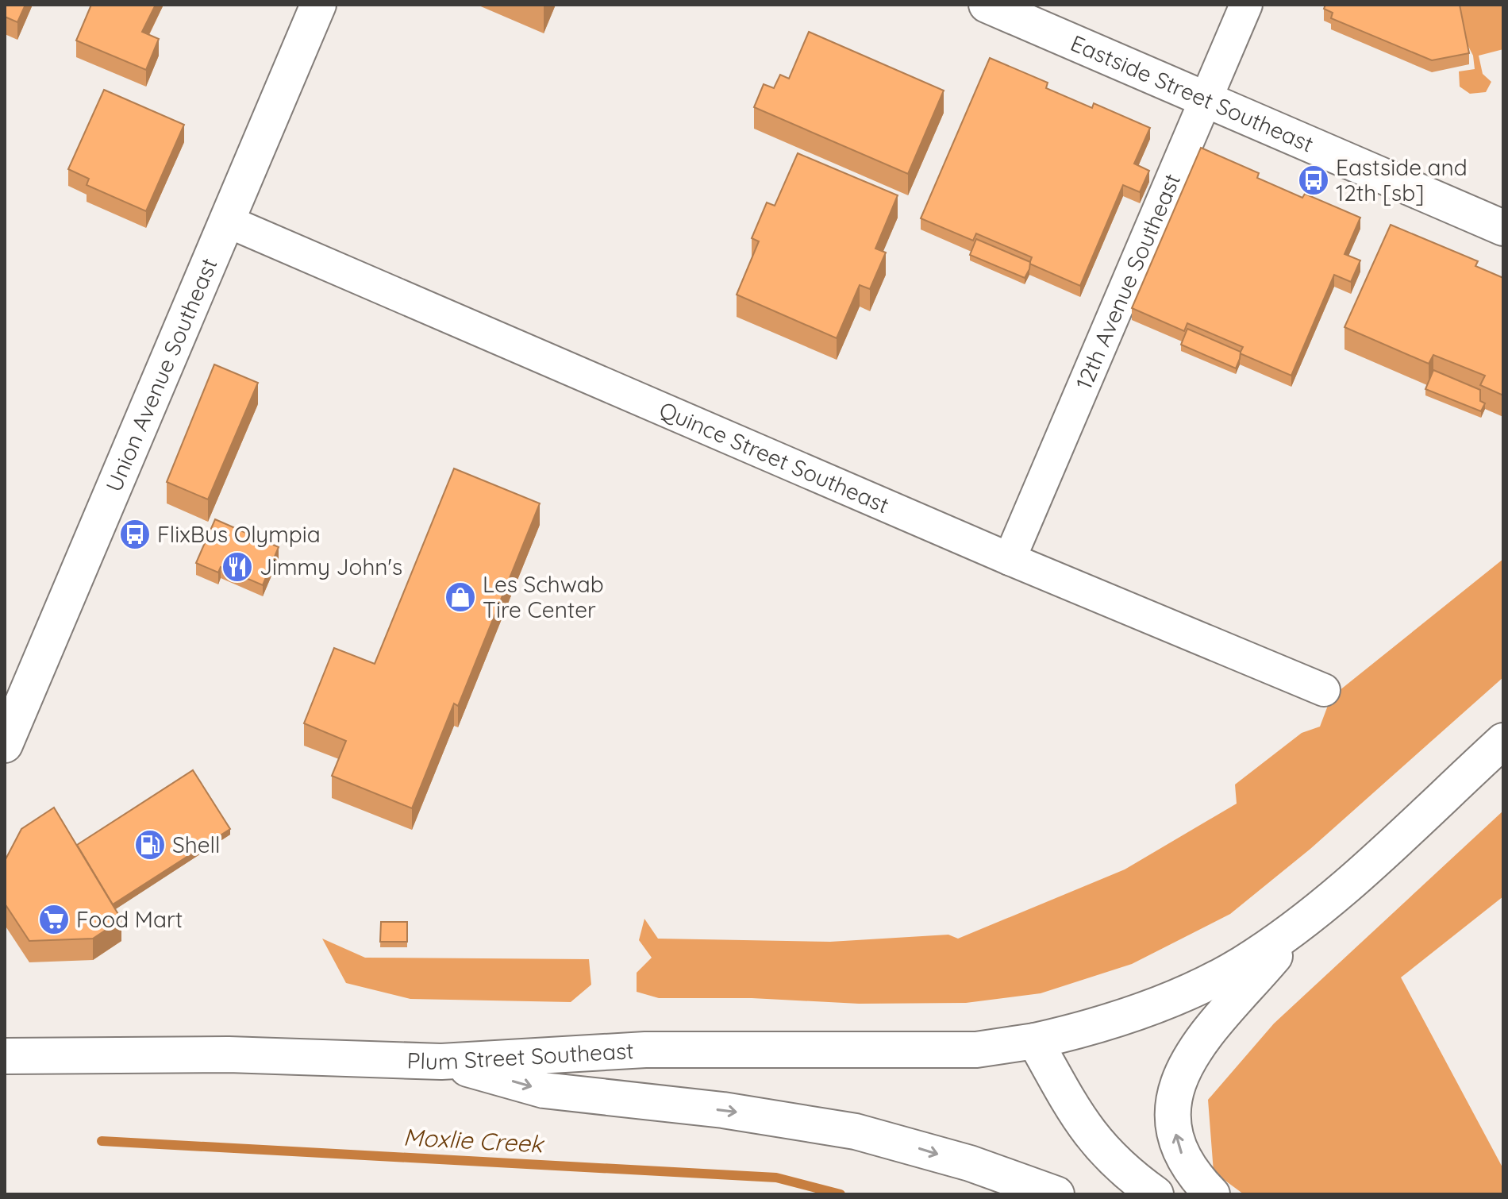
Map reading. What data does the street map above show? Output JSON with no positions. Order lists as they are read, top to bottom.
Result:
{
  "streets": {
    "main road": ["Eastside Street Southeast", "Union Avenue Southeast", "Plum Street Southeast"],
    "street": ["12th Avenue Southeast", "Quince Street Southeast"]
  },
  "crossings": [
    ["Eastside Street Southeast", "12th Avenue Southeast"],
    ["12th Avenue Southeast", "Quince Street Southeast"],
    ["Union Avenue Southeast", "Quince Street Southeast"]
  ],
  "water": ["Moxlie Creek"],
  "places": {
    "bus stop": ["Eastside and 12th [sb]", "FlixBus Olympia"],
    "restaurant": ["Jimmy John's"],
    "shop": ["Les Schwab Tire Center"],
    "fuel station": ["Shell"],
    "supermarket": ["Food Mart"]
  }
}
